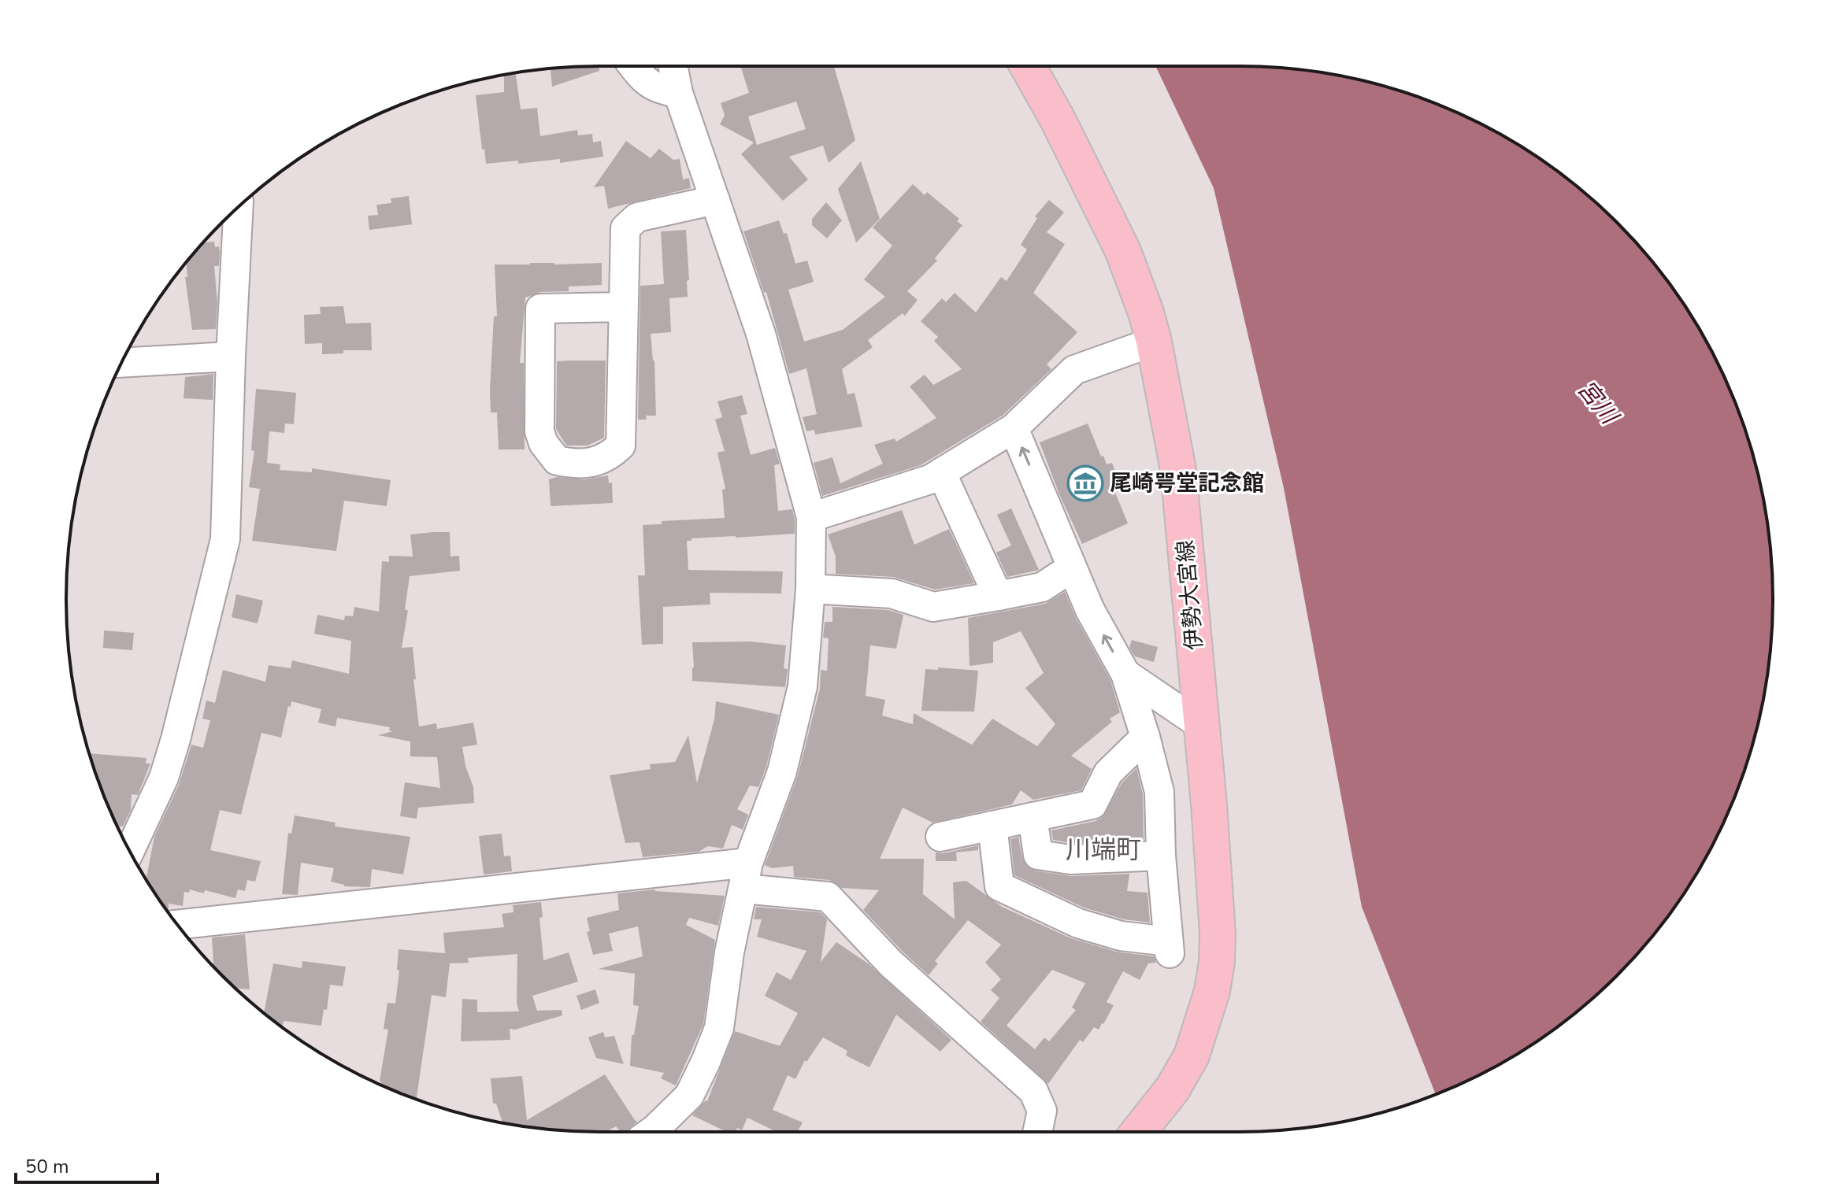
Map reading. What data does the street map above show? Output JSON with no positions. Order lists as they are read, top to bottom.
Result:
{
  "streets": {
    "main road": ["伊勢大宮線"]
  },
  "districts": ["川端町"],
  "water": ["宮川"],
  "places": {
    "museum": ["尾崎咢堂記念館"]
  },
  "scale_bar": "50 m"
}
